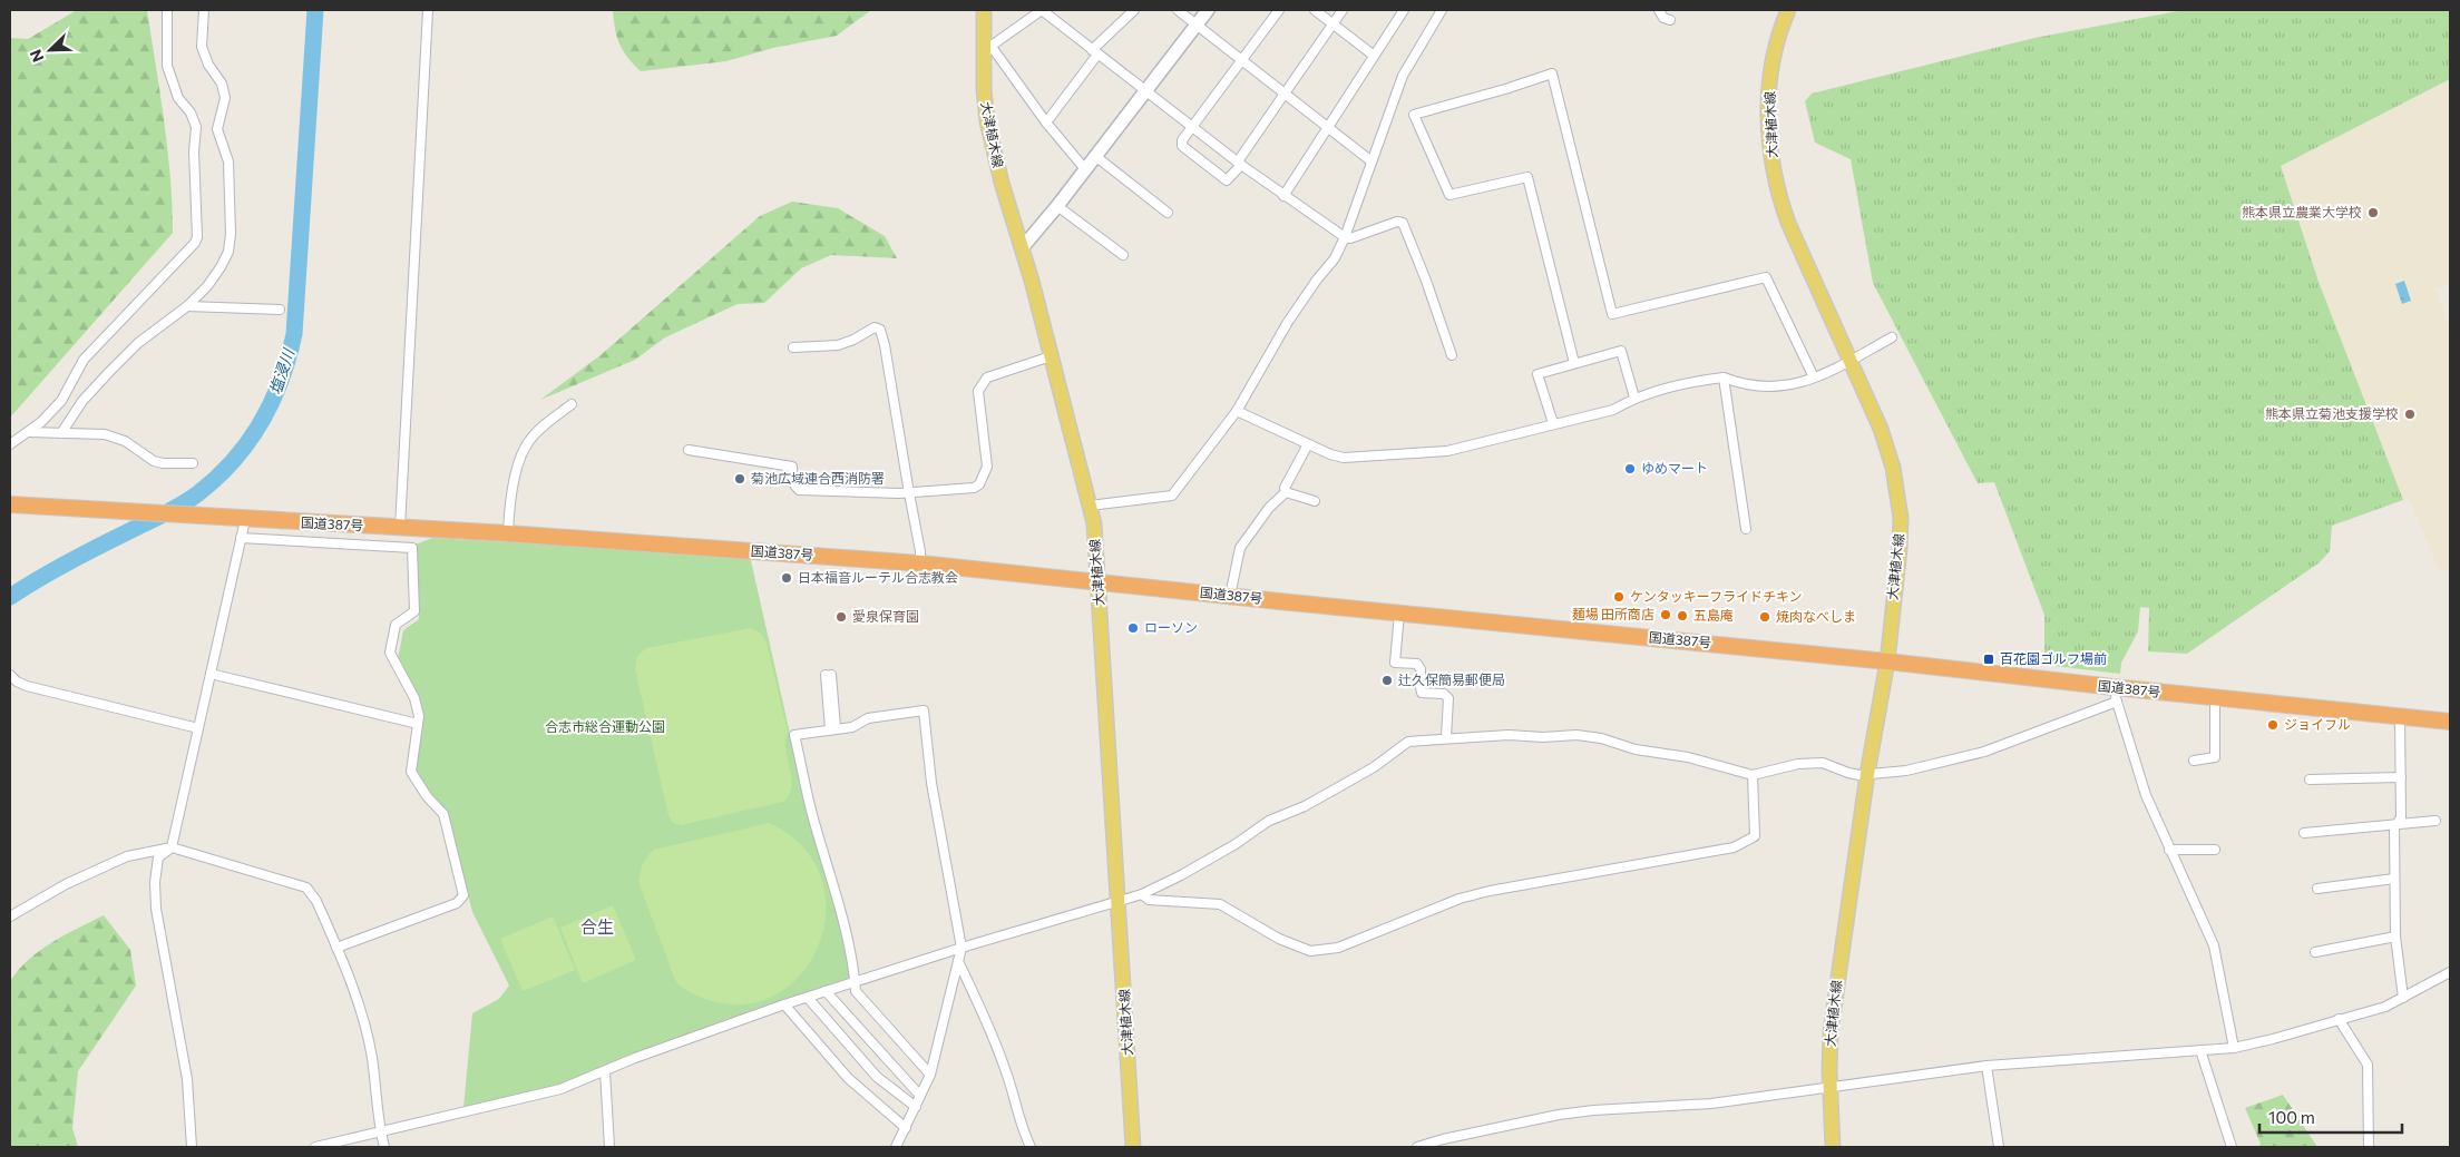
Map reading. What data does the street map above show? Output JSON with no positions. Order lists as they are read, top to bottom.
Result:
{
  "streets": {
    "highway": ["国道387号"],
    "main road": ["大津植木線"]
  },
  "crossings": [
    ["大津植木線", "国道387号"]
  ],
  "districts": ["合生"],
  "water": ["塩浸川"],
  "parks": ["合志市総合運動公園"],
  "places": {
    "other": [
      "熊本県立農業大学校",
      "熊本県立菊池支援学校",
      "ゆめマート",
      "菊池広域連合西消防署",
      "日本福音ルーテル合志教会",
      "ケンタッキーフライドチキン",
      "麺場 田所商店",
      "五島庵",
      "愛泉保育園",
      "焼肉なべしま",
      "ローソン",
      "辻久保簡易郵便局",
      "ジョイフル"
    ],
    "transit": ["百花園ゴルフ場前"]
  },
  "scale_bar": "100 m",
  "north": "bottom left"
}
